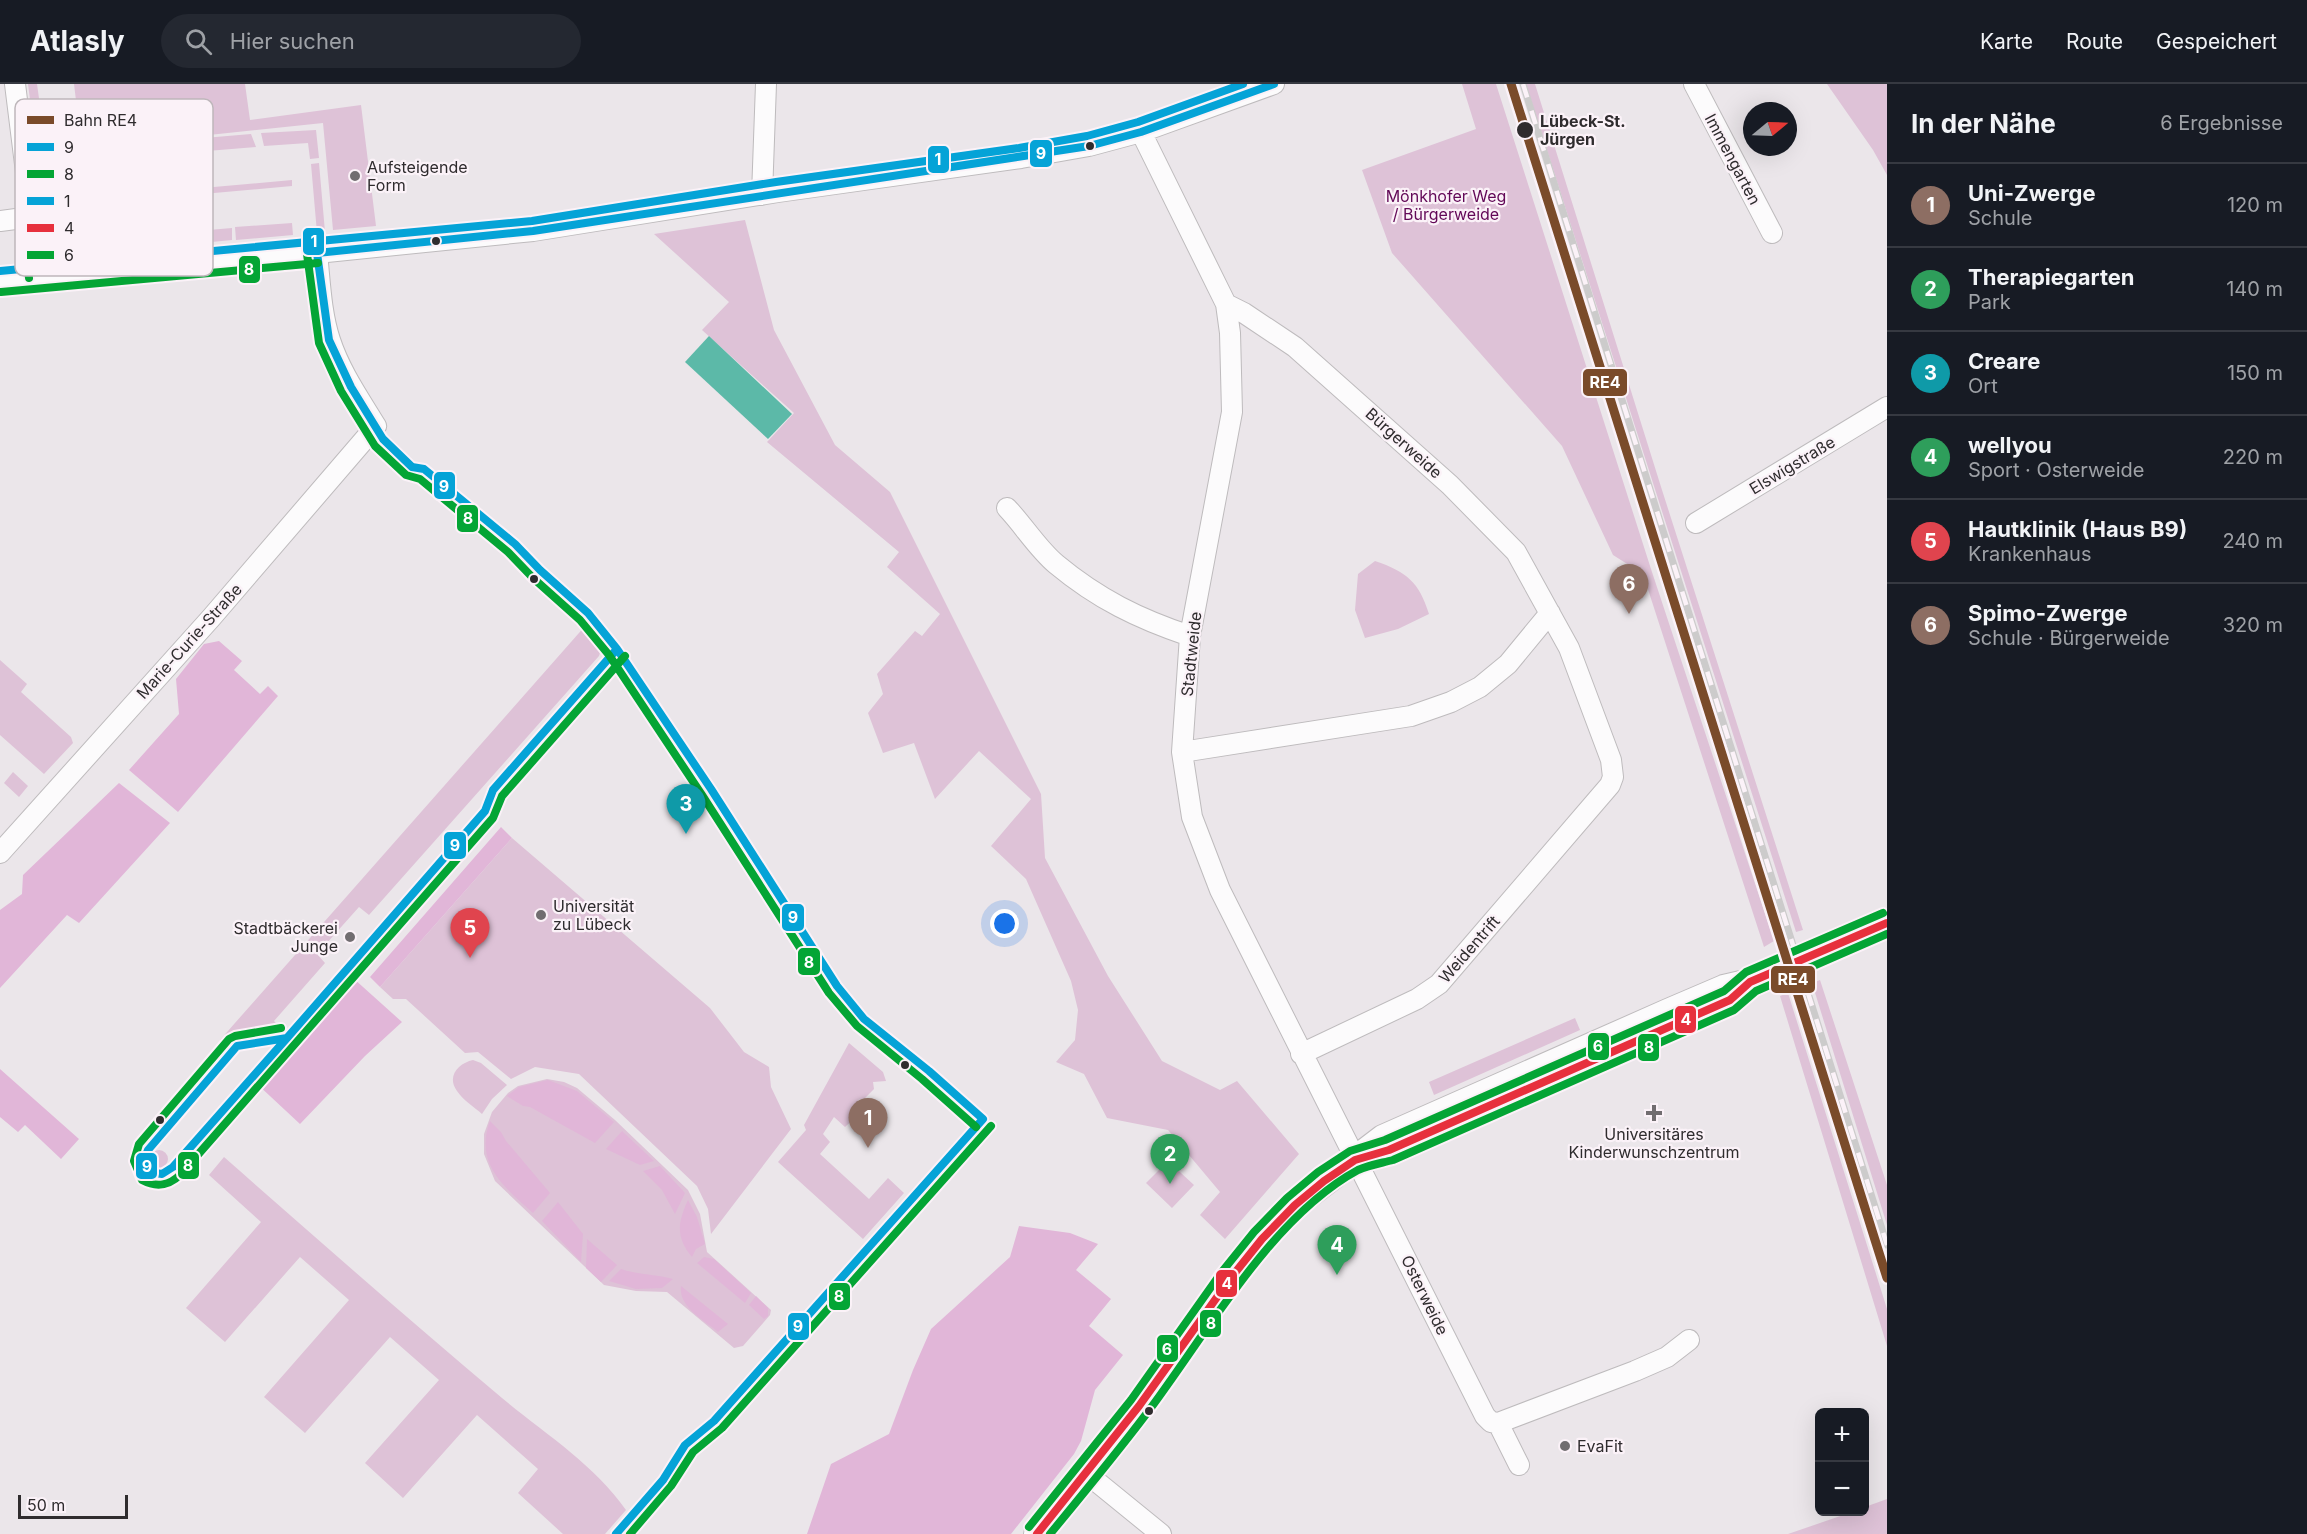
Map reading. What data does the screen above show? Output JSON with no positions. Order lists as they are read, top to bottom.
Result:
{
  "streets": {
    "street": [
      "Immengarten",
      "Bürgerweide",
      "Elswigstraße",
      "Marie-Curie-Straße",
      "Stadtweide",
      "Weidentrift",
      "Osterweide"
    ]
  },
  "crossings": [
    ["Bürgerweide", "Stadtweide"],
    ["Bürgerweide", "Weidentrift"],
    ["Stadtweide", "Weidentrift"],
    ["Stadtweide", "Osterweide"]
  ],
  "parks": ["Mönkhofer Weg / Bürgerweide"],
  "places": {
    "other": [
      "Lübeck-St. Jürgen",
      "Aufsteigende Form",
      "Universität zu Lübeck",
      "Stadtbäckerei Junge",
      "EvaFit"
    ],
    "health": ["Universitäres Kinderwunschzentrum"]
  },
  "lines": [
    "rail line RE4",
    "transit line 9",
    "transit line 1",
    "transit line 8",
    "transit line 6",
    "transit line 4"
  ],
  "legend": [
    "Bahn RE4",
    "9",
    "8",
    "1",
    "4",
    "6"
  ],
  "scale_bar": "50 m",
  "north": "right",
  "page": {
    "header": "Atlasly",
    "search": "Hier suchen",
    "nav": ["Karte", "Route", "Gespeichert"],
    "heading": ["In der Nähe", "6 Ergebnisse"],
    "list": [
      {
        "mark": "1",
        "name": "Uni-Zwerge",
        "note": "Schule",
        "value": "120 m"
      },
      {
        "mark": "2",
        "name": "Therapiegarten",
        "note": "Park",
        "value": "140 m"
      },
      {
        "mark": "3",
        "name": "Creare",
        "note": "Ort",
        "value": "150 m"
      },
      {
        "mark": "4",
        "name": "wellyou",
        "note": "Sport · Osterweide",
        "value": "220 m"
      },
      {
        "mark": "5",
        "name": "Hautklinik (Haus B9)",
        "note": "Krankenhaus",
        "value": "240 m"
      },
      {
        "mark": "6",
        "name": "Spimo-Zwerge",
        "note": "Schule · Bürgerweide",
        "value": "320 m"
      }
    ],
    "pins": [
      "6",
      "3",
      "5",
      "1",
      "2",
      "4"
    ],
    "map_buttons": ["+", "−"],
    "scale": "50 m"
  }
}
